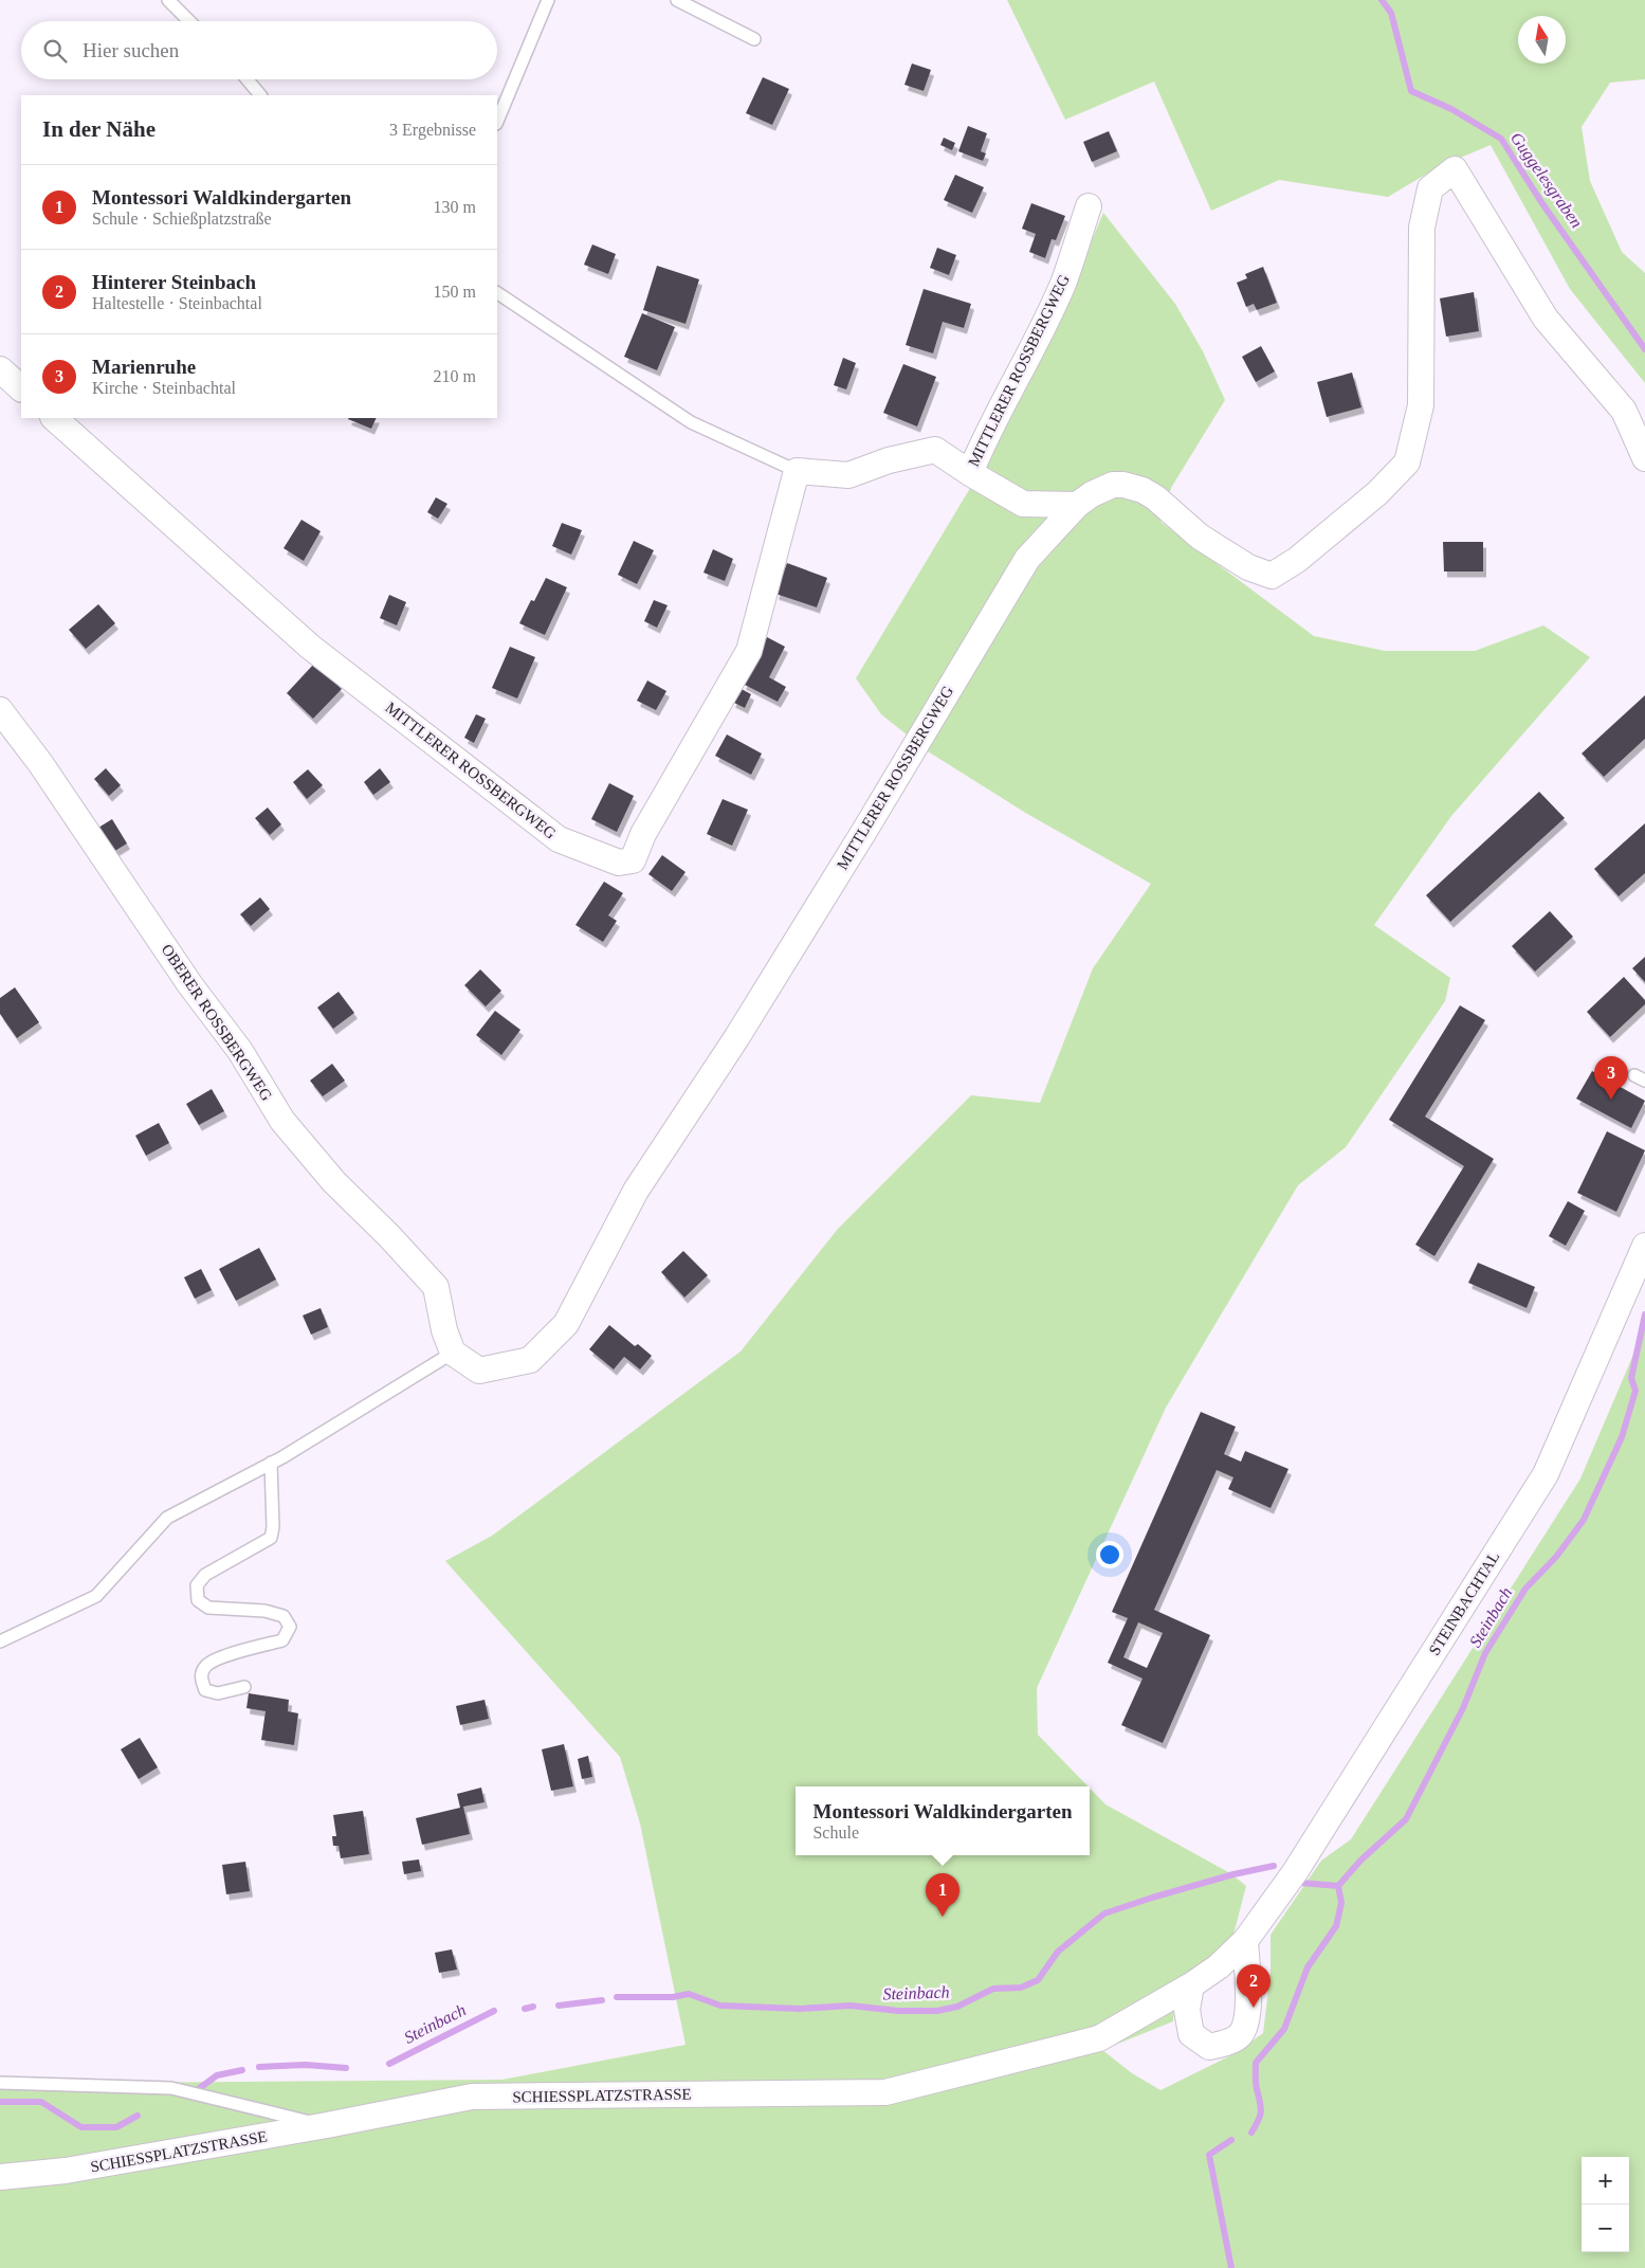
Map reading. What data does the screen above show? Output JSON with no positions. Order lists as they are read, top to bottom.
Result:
{
  "streets": {
    "street": [
      "MITTLERER ROSSBERGWEG",
      "OBERER ROSSBERGWEG",
      "STEINBACHTAL",
      "SCHIESSPLATZSTRASSE"
    ]
  },
  "crossings": [
    ["MITTLERER ROSSBERGWEG", "OBERER ROSSBERGWEG"],
    ["STEINBACHTAL", "SCHIESSPLATZSTRASSE"]
  ],
  "water": ["Guggelesgraben", "Steinbach"],
  "north": "top",
  "page": {
    "search": "Hier suchen",
    "heading": ["In der Nähe", "3 Ergebnisse"],
    "list": [
      {
        "mark": "1",
        "name": "Montessori Waldkindergarten",
        "note": "Schule · Schießplatzstraße",
        "value": "130 m"
      },
      {
        "mark": "2",
        "name": "Hinterer Steinbach",
        "note": "Haltestelle · Steinbachtal",
        "value": "150 m"
      },
      {
        "mark": "3",
        "name": "Marienruhe",
        "note": "Kirche · Steinbachtal",
        "value": "210 m"
      }
    ],
    "pins": ["3", "1", "2"],
    "popup": ["Montessori Waldkindergarten", "Schule"],
    "map_buttons": ["+", "−"]
  }
}
